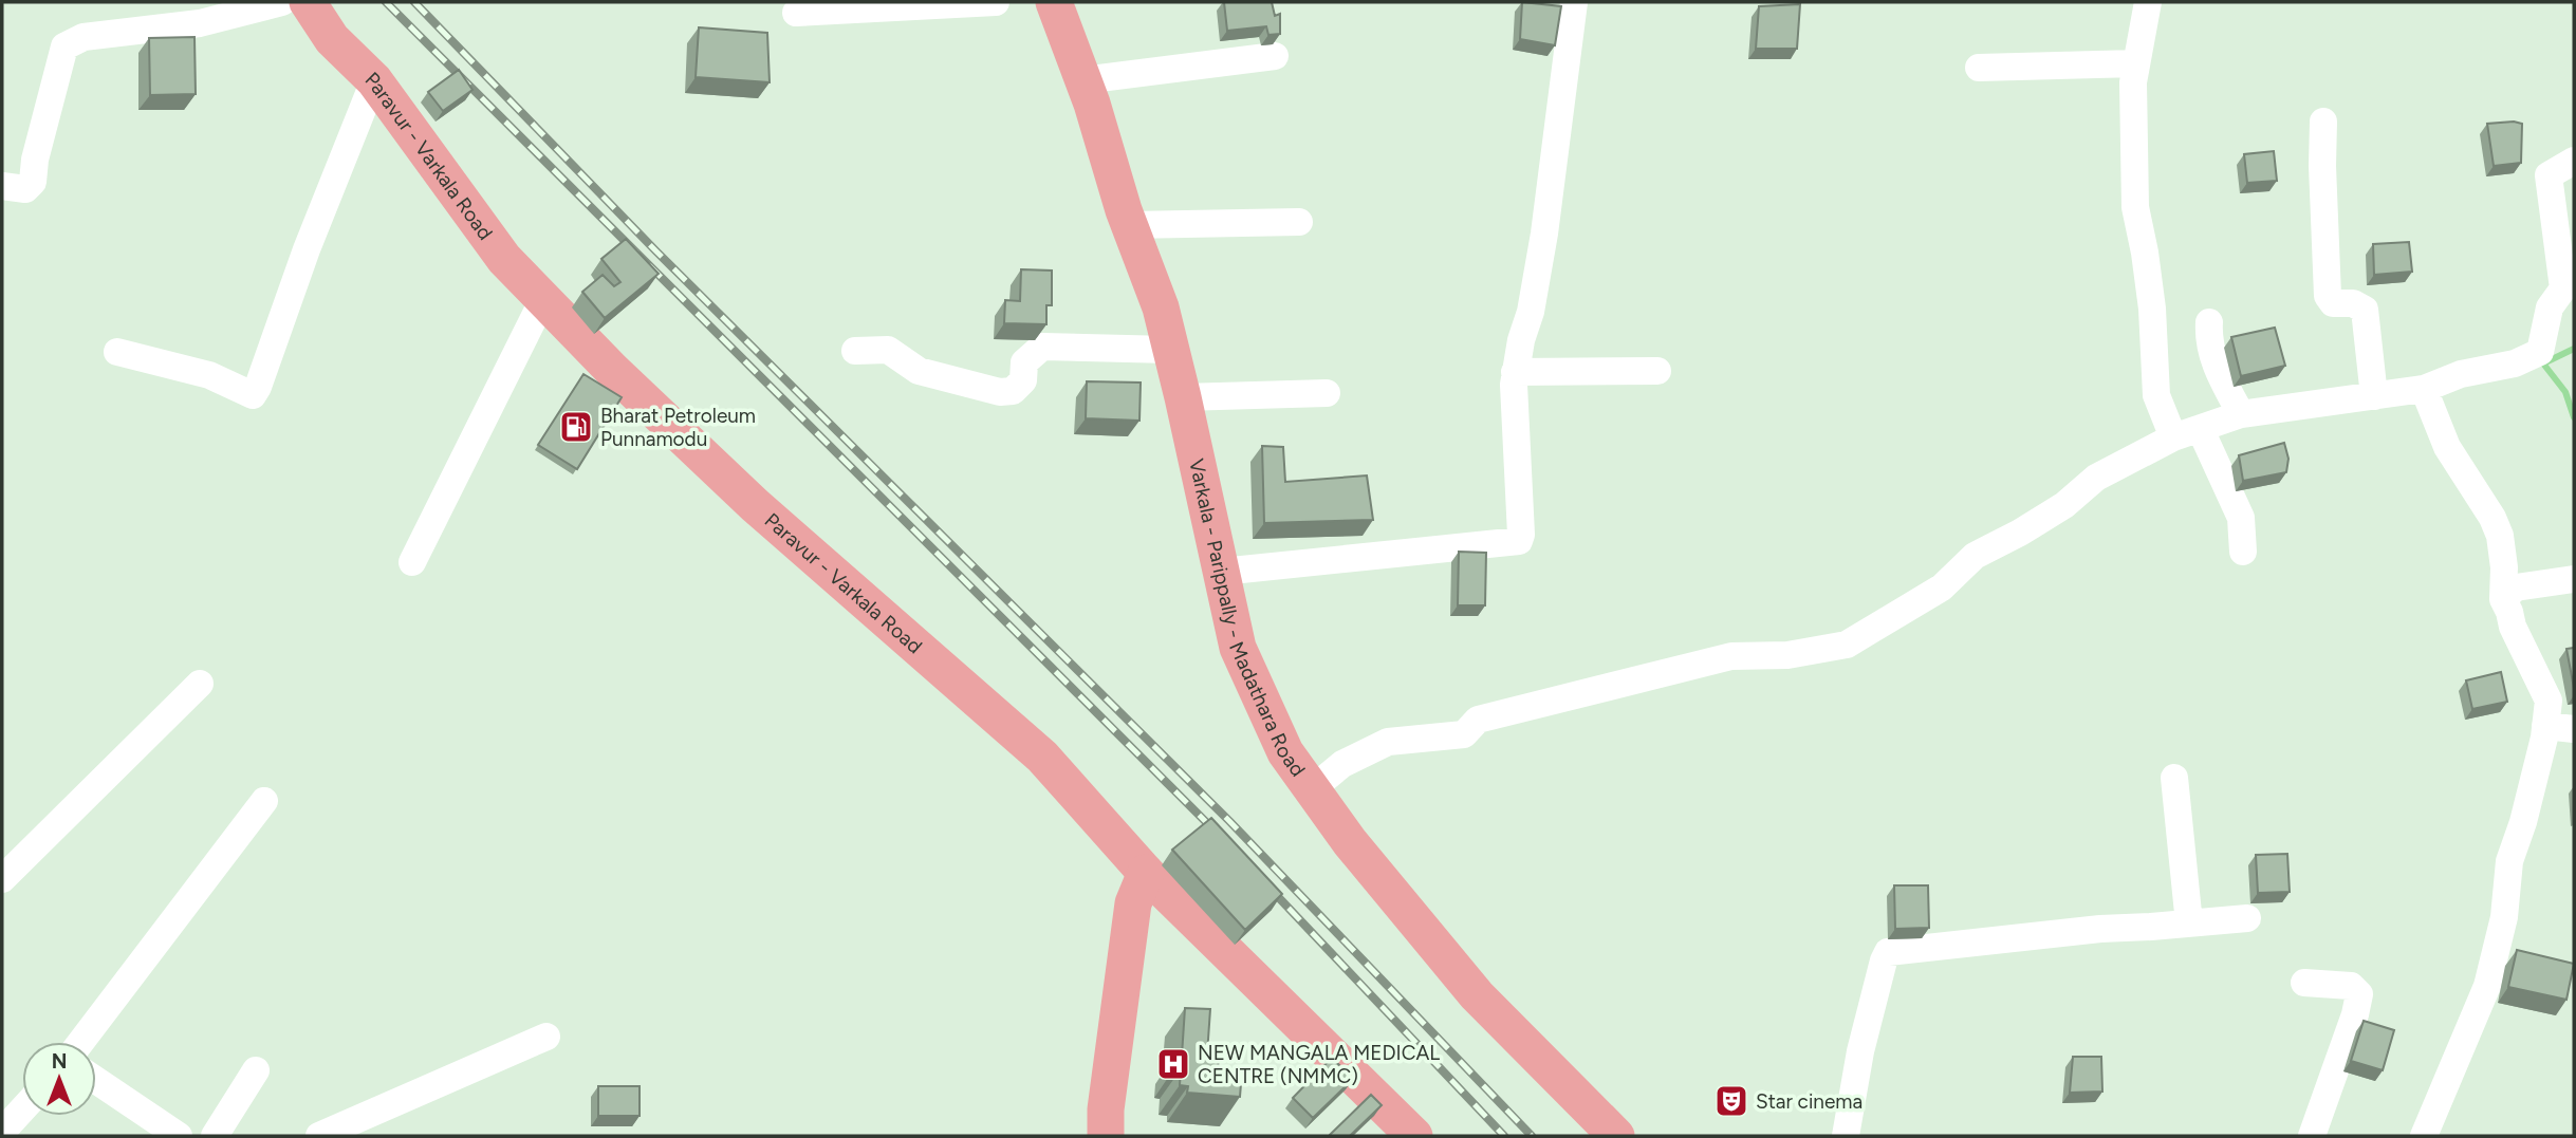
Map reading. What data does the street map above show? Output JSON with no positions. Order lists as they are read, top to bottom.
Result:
{
  "streets": {
    "main road": ["Paravur - Varkala Road", "Varkala - Parippally - Madathara Road"]
  },
  "places": {
    "fuel station": ["Bharat Petroleum Punnamodu"],
    "hospital": ["NEW MANGALA MEDICAL CENTRE (NMMC)"],
    "theatre": ["Star cinema"]
  },
  "north": "top"
}
